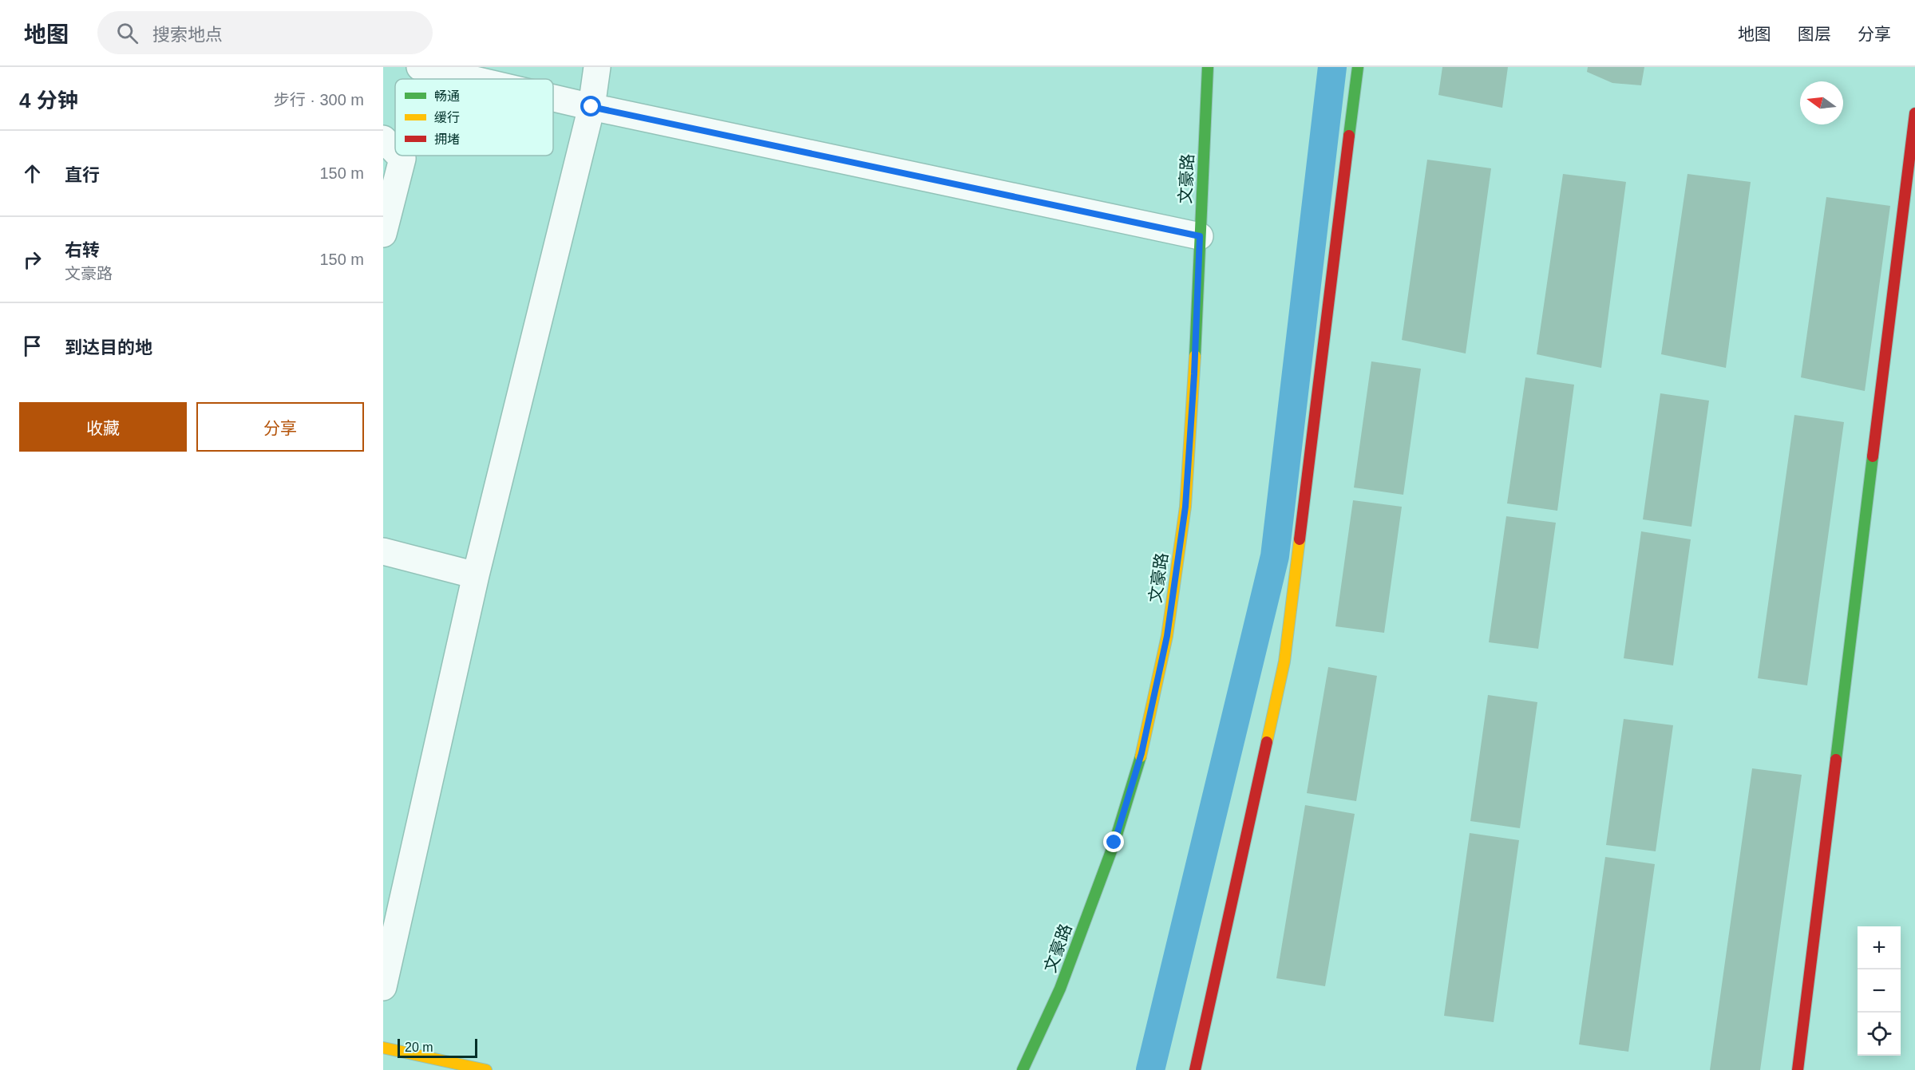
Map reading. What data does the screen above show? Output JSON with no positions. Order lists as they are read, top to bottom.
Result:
{
  "streets": {
    "street": ["文豪路"]
  },
  "legend": ["畅通", "缓行", "拥堵"],
  "scale_bar": "20 m",
  "north": "left",
  "page": {
    "header": "地图",
    "search": "搜索地点",
    "nav": ["地图", "图层", "分享"],
    "heading": ["4 分钟", "步行 · 300 m"],
    "list": [
      ["直行", "150 m"],
      ["右转", "文豪路", "150 m"],
      "到达目的地"
    ],
    "buttons": ["收藏", "分享"],
    "map_buttons": ["+", "−"],
    "scale": "20 m"
  }
}
